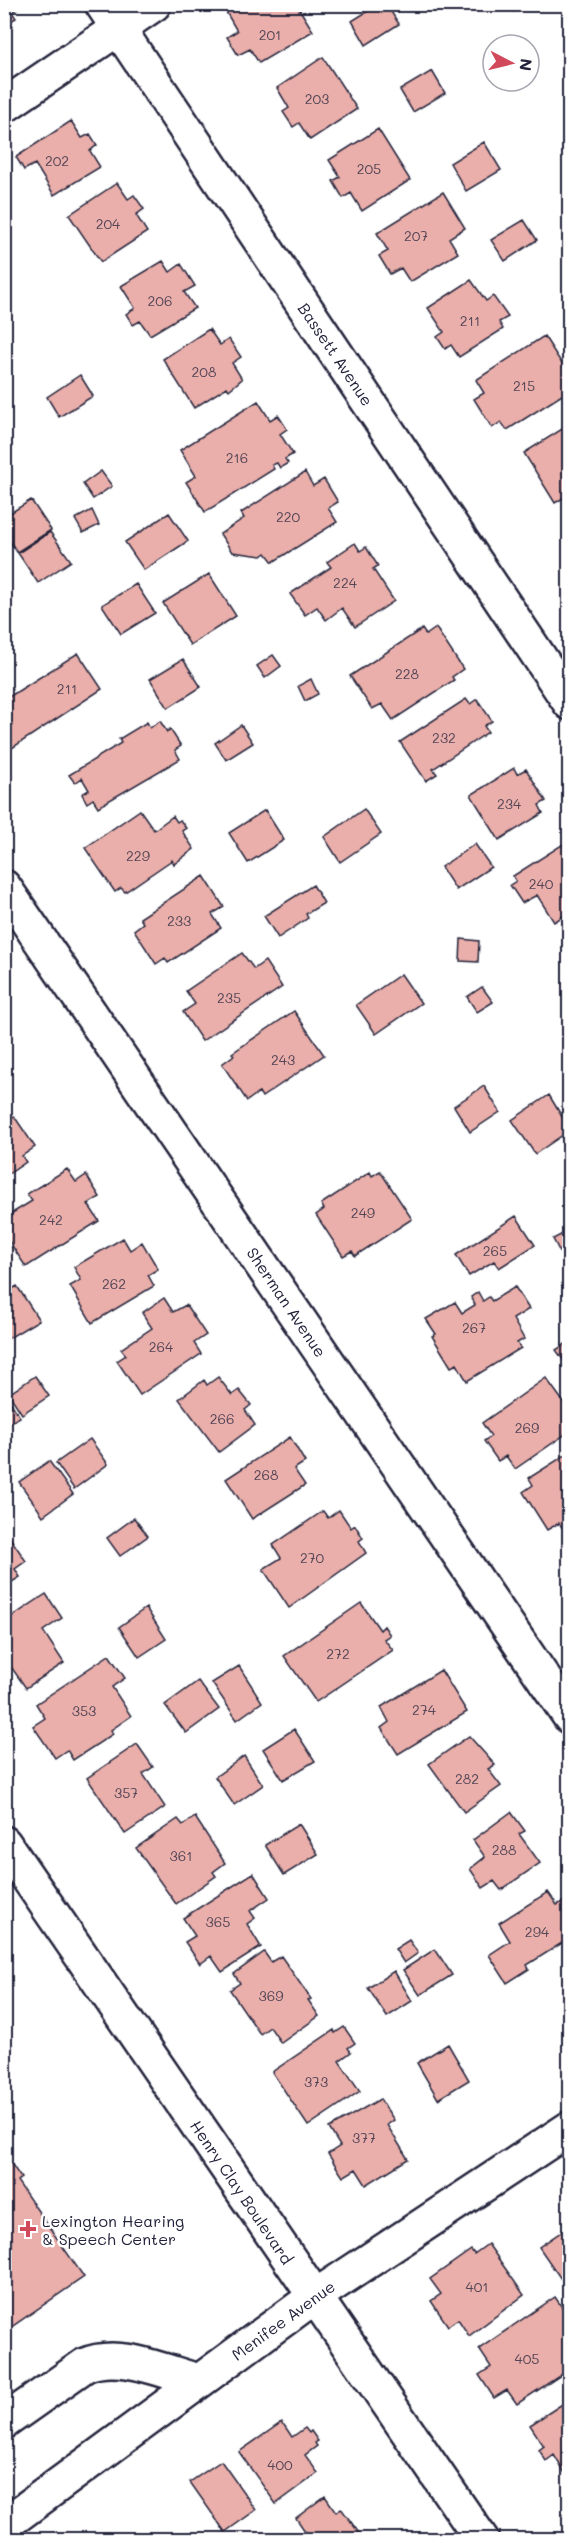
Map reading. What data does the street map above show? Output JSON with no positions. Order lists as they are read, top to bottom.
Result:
{
  "streets": {
    "street": [
      "Bassett Avenue",
      "Sherman Avenue",
      "Henry Clay Boulevard",
      "Menifee Avenue"
    ]
  },
  "crossings": [
    ["Henry Clay Boulevard", "Menifee Avenue"]
  ],
  "places": {
    "health": ["Lexington Hearing & Speech Center"]
  },
  "house_numbers": [
    "201",
    "203",
    "202",
    "205",
    "204",
    "207",
    "206",
    "211",
    "208",
    "215",
    "216",
    "220",
    "224",
    "228",
    "211",
    "232",
    "234",
    "229",
    "240",
    "233",
    "235",
    "243",
    "249",
    "242",
    "265",
    "262",
    "267",
    "264",
    "266",
    "269",
    "268",
    "270",
    "272",
    "274",
    "353",
    "282",
    "357",
    "288",
    "361",
    "365",
    "294",
    "369",
    "373",
    "377",
    "401",
    "405",
    "400"
  ],
  "north": "right"
}
